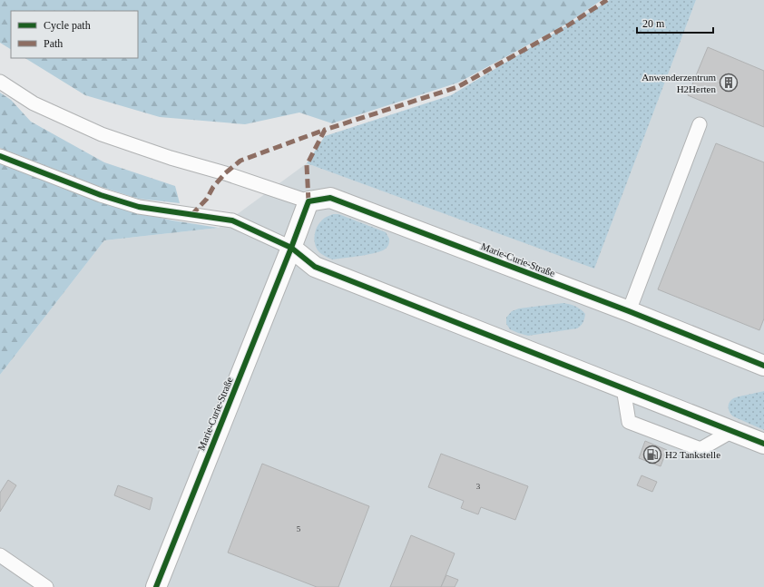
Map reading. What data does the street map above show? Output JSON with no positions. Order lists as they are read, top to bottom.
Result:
{
  "streets": {
    "street": ["Marie-Curie-Straße"]
  },
  "places": {
    "building": ["Anwenderzentrum H2Herten"],
    "fuel station": ["H2 Tankstelle"]
  },
  "house_numbers": ["3", "5"],
  "legend": ["Cycle path", "Path"],
  "scale_bar": "20 m"
}
